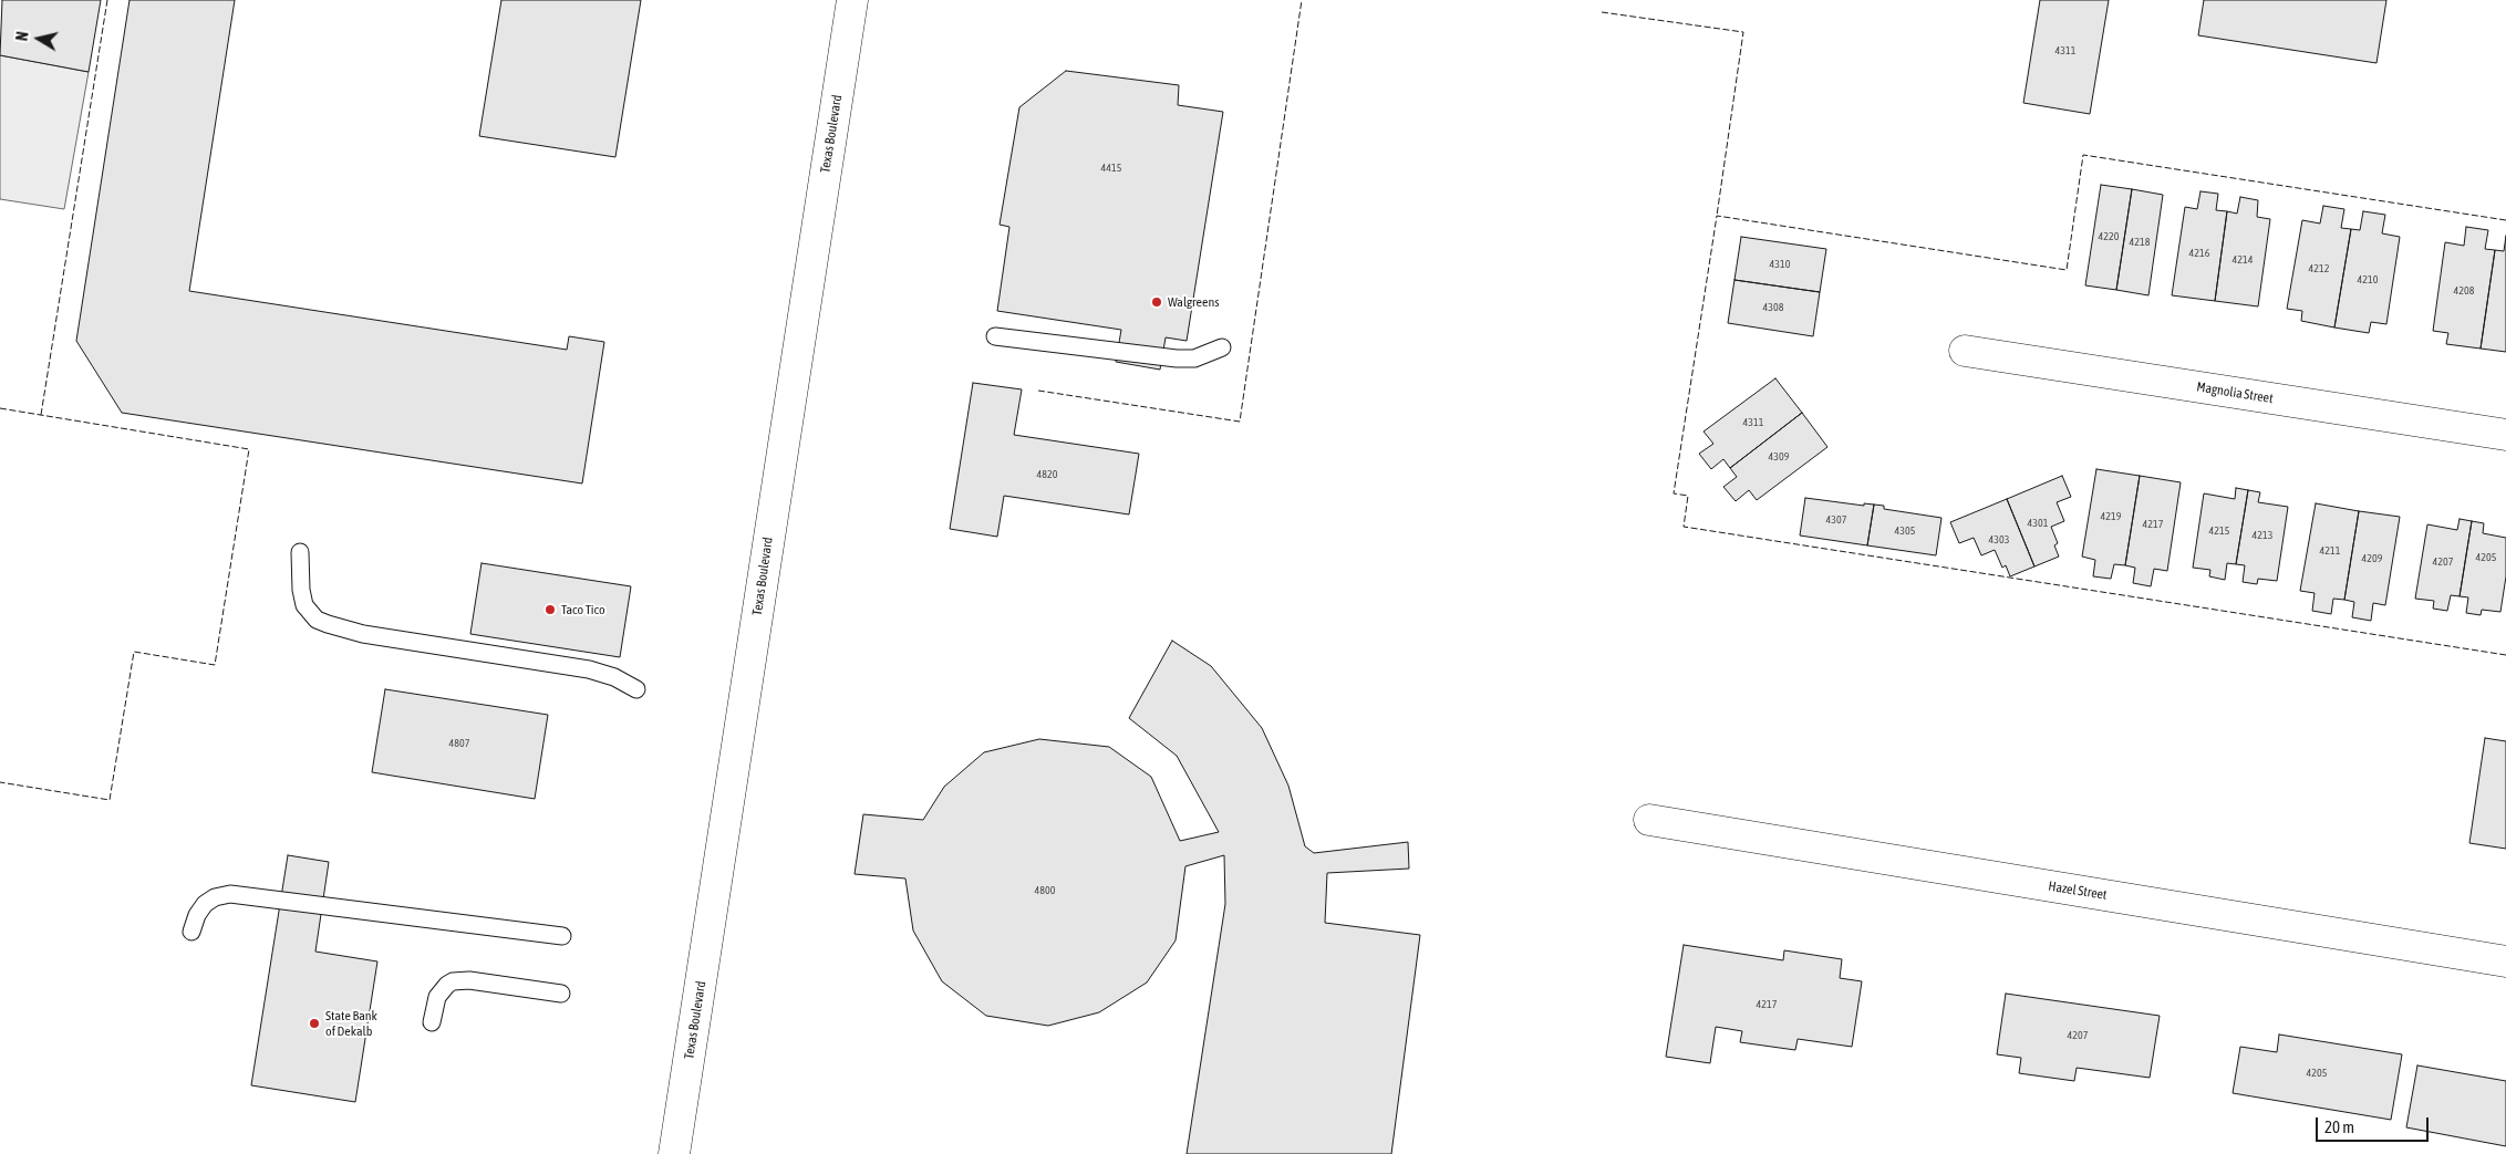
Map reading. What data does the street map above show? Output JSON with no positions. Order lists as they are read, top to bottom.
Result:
{
  "streets": {
    "street": ["Texas Boulevard", "Magnolia Street", "Hazel Street"]
  },
  "places": ["Walgreens", "Taco Tico", "State Bank of Dekalb"],
  "house_numbers": [
    "4311",
    "4415",
    "4220",
    "4218",
    "4216",
    "4214",
    "4310",
    "4212",
    "4210",
    "4208",
    "4308",
    "4311",
    "4309",
    "4820",
    "4219",
    "4307",
    "4301",
    "4217",
    "4305",
    "4215",
    "4213",
    "4303",
    "4211",
    "4205",
    "4209",
    "4207",
    "4807",
    "4800",
    "4217",
    "4207",
    "4205"
  ],
  "scale_bar": "20 m",
  "north": "left"
}
